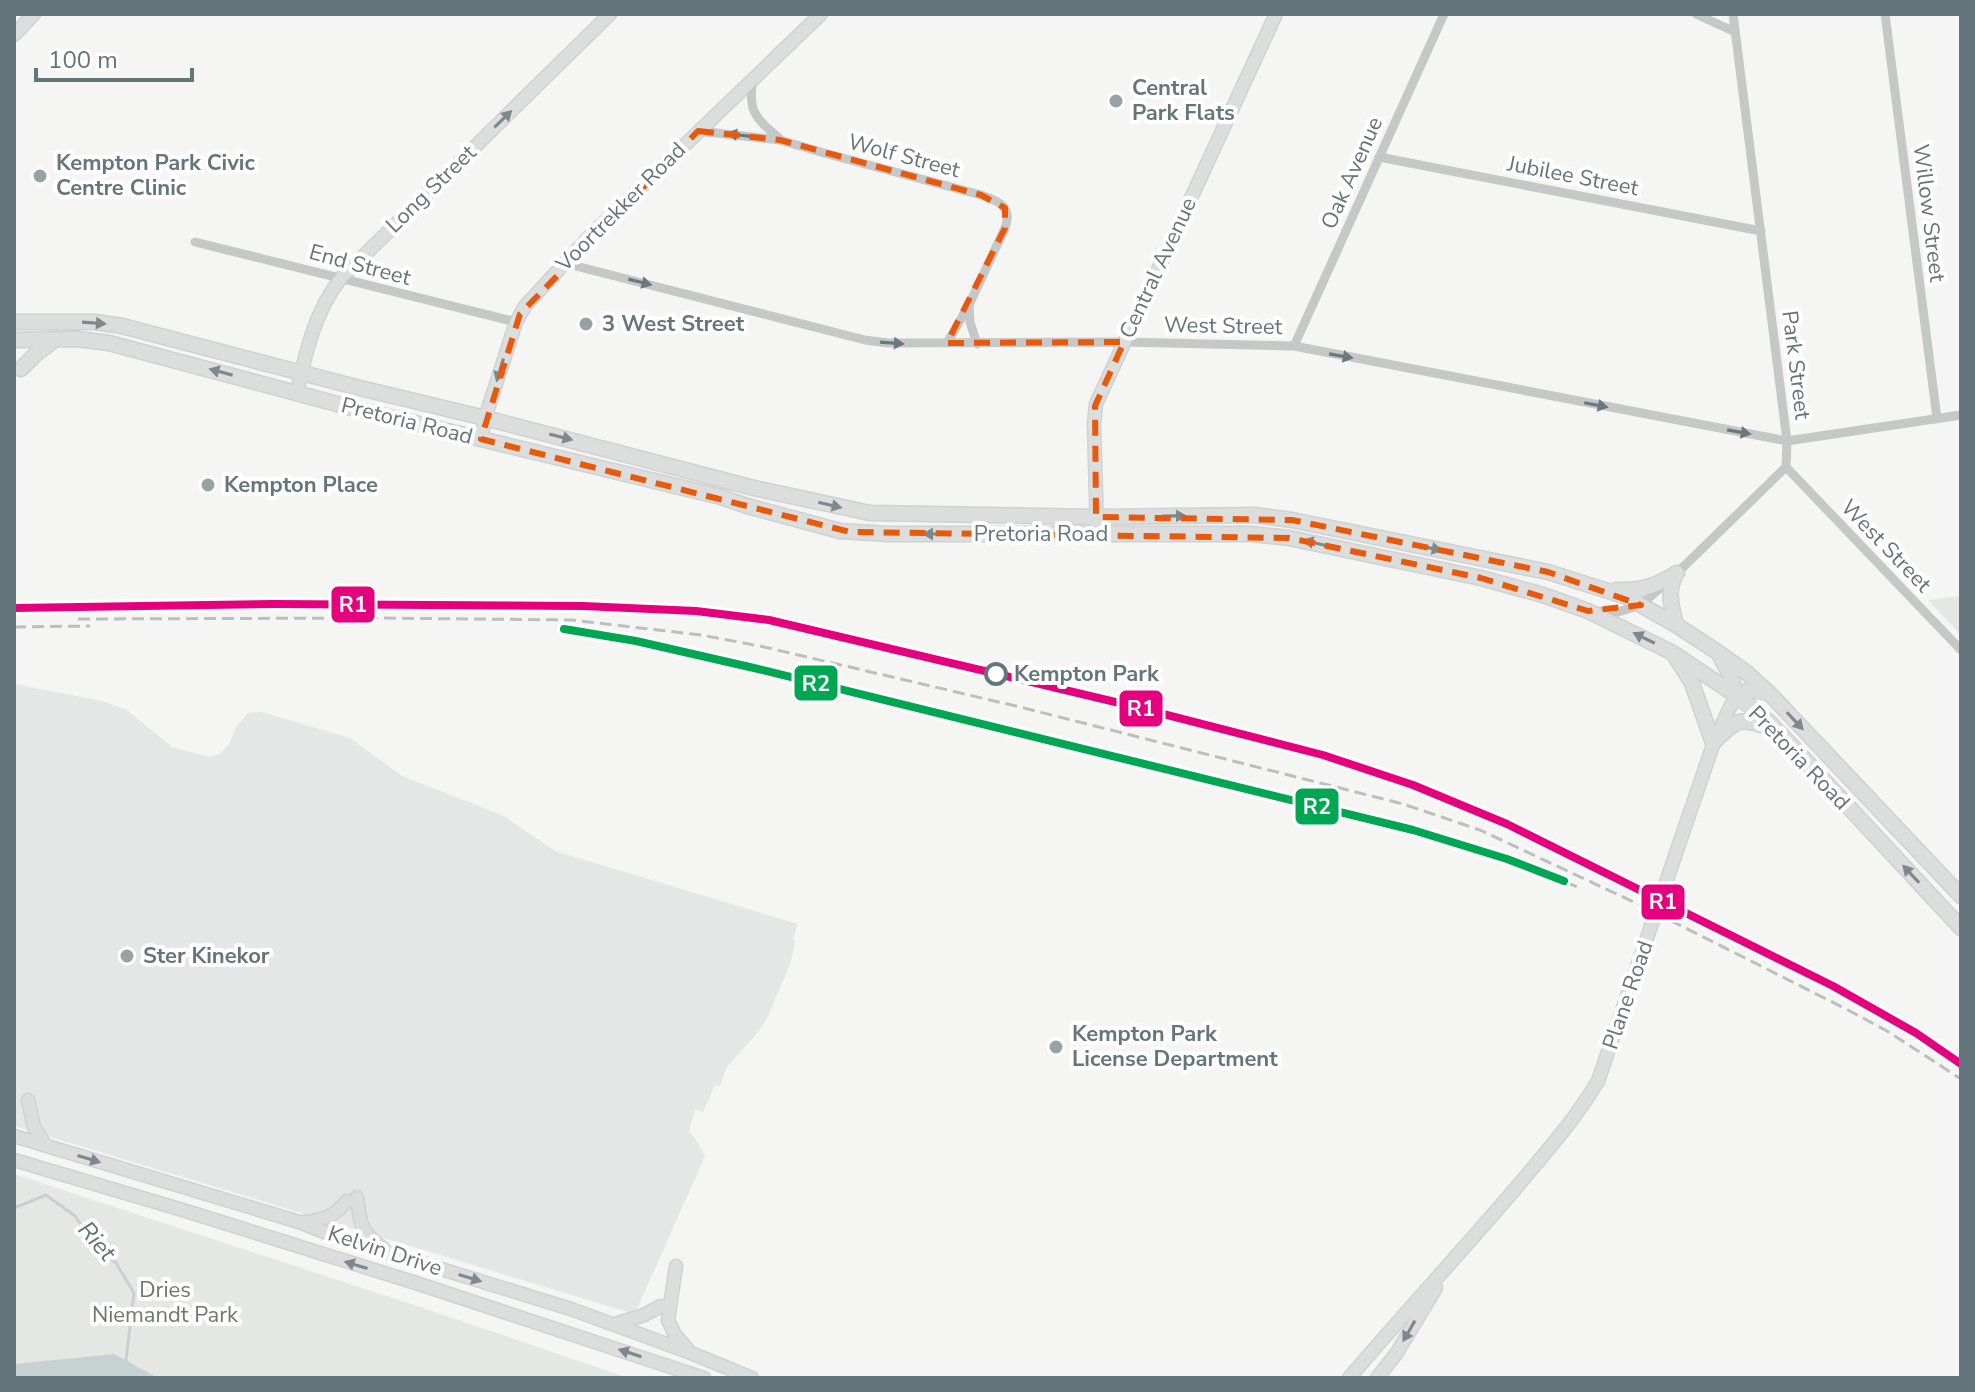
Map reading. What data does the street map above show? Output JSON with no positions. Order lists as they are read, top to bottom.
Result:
{
  "streets": {
    "main road": ["Pretoria Road"],
    "street": [
      "Wolf Street",
      "Oak Avenue",
      "Jubilee Street",
      "Long Street",
      "Voortrekker Road",
      "Willow Street",
      "End Street",
      "Central Avenue",
      "West Street",
      "Park Street",
      "Plane Road",
      "Kelvin Drive"
    ]
  },
  "crossings": [
    ["Wolf Street", "Voortrekker Road"],
    ["Oak Avenue", "Jubilee Street"],
    ["Oak Avenue", "West Street"],
    ["Jubilee Street", "Park Street"],
    ["Long Street", "End Street"],
    ["Long Street", "Pretoria Road"],
    ["Voortrekker Road", "End Street"],
    ["Voortrekker Road", "West Street"],
    ["Voortrekker Road", "Pretoria Road"],
    ["Willow Street", "West Street"],
    ["Central Avenue", "West Street"],
    ["Central Avenue", "Pretoria Road"],
    ["West Street", "Park Street"],
    ["Pretoria Road", "Plane Road"]
  ],
  "one_way": ["Long Street", "West Street"],
  "water": ["Riet"],
  "parks": ["Dries Niemandt Park"],
  "places": [
    "Central Park Flats",
    "Kempton Park Civic Centre Clinic",
    "3 West Street",
    "Kempton Place",
    "Kempton Park",
    "Ster Kinekor",
    "Kempton Park License Department"
  ],
  "lines": ["transit line R1", "transit line R2"],
  "scale_bar": "100 m"
}
